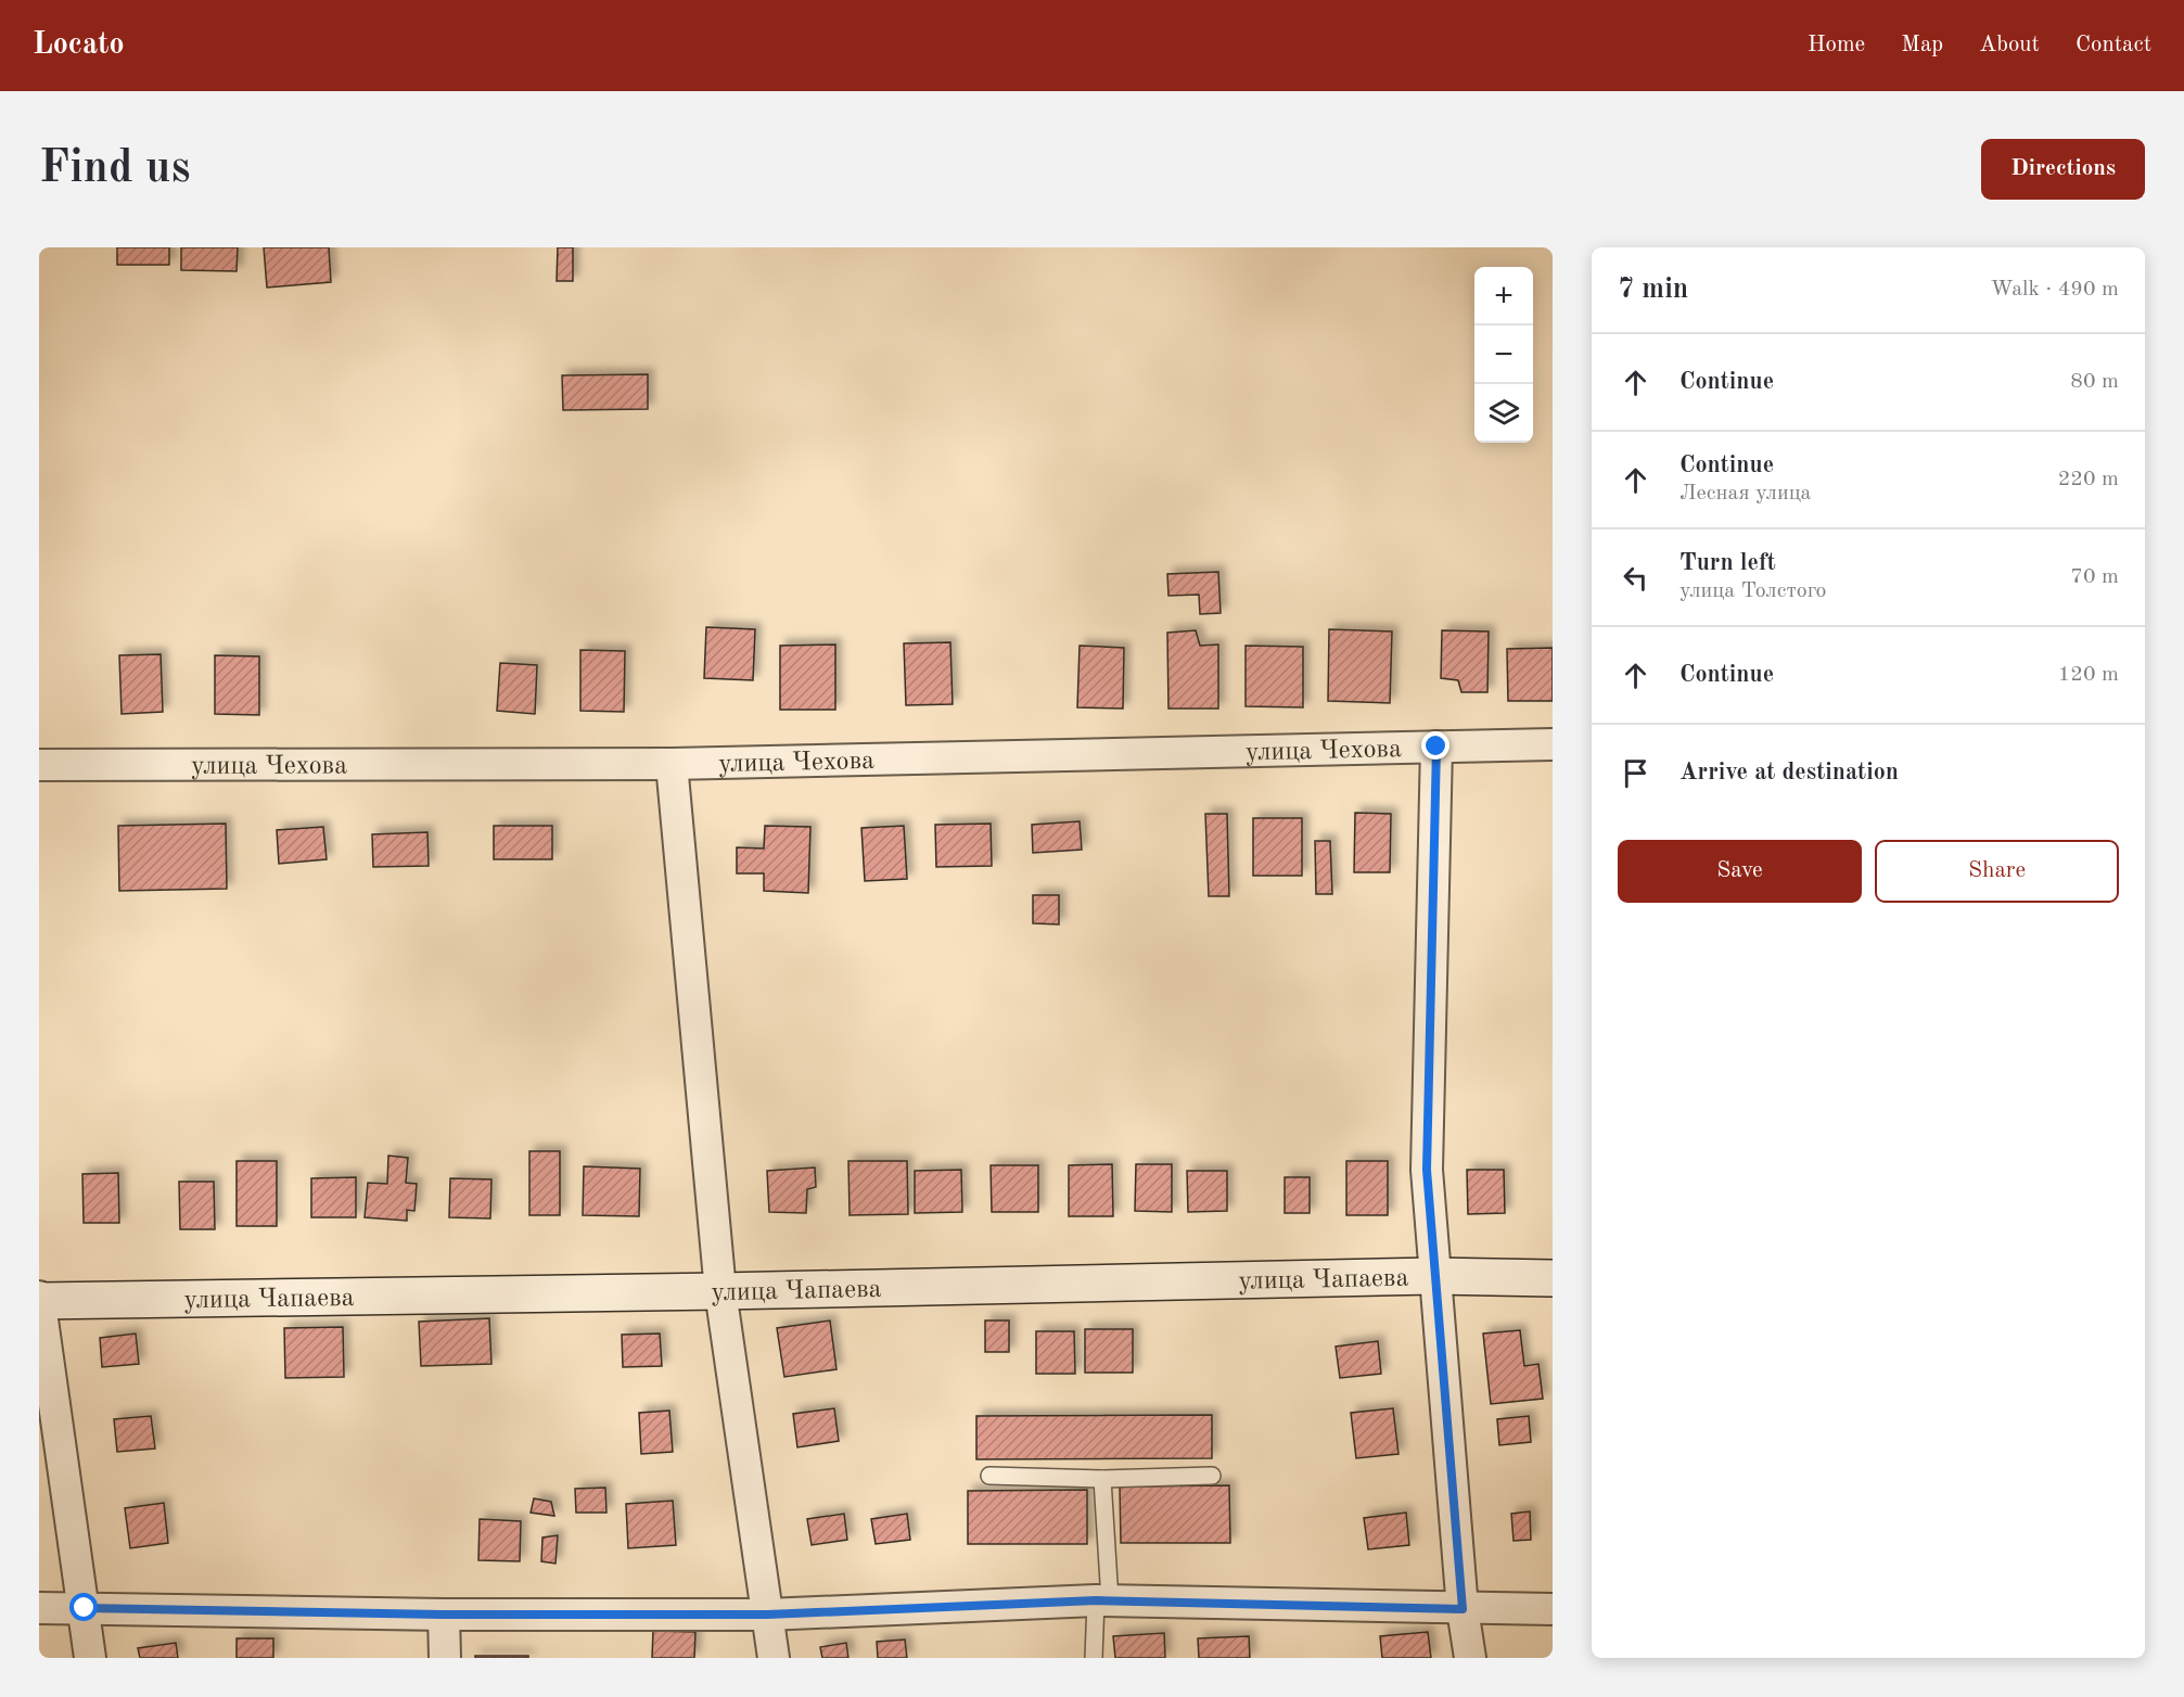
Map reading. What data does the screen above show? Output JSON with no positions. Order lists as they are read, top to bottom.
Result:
{
  "streets": {
    "street": ["улица Чехова", "улица Чапаева"]
  },
  "page": {
    "header": "Locato",
    "nav": [
      "Home",
      "Map",
      "About",
      "Contact"
    ],
    "buttons": [
      "Directions",
      ["Save", "Share"]
    ],
    "title": "Find us",
    "heading": ["7 min", "Walk · 490 m"],
    "map_buttons": ["+", "−"],
    "list": [
      ["Continue", "80 m"],
      ["Continue", "Лесная улица", "220 m"],
      ["Turn left", "улица Толстого", "70 m"],
      ["Continue", "120 m"],
      "Arrive at destination"
    ]
  }
}
